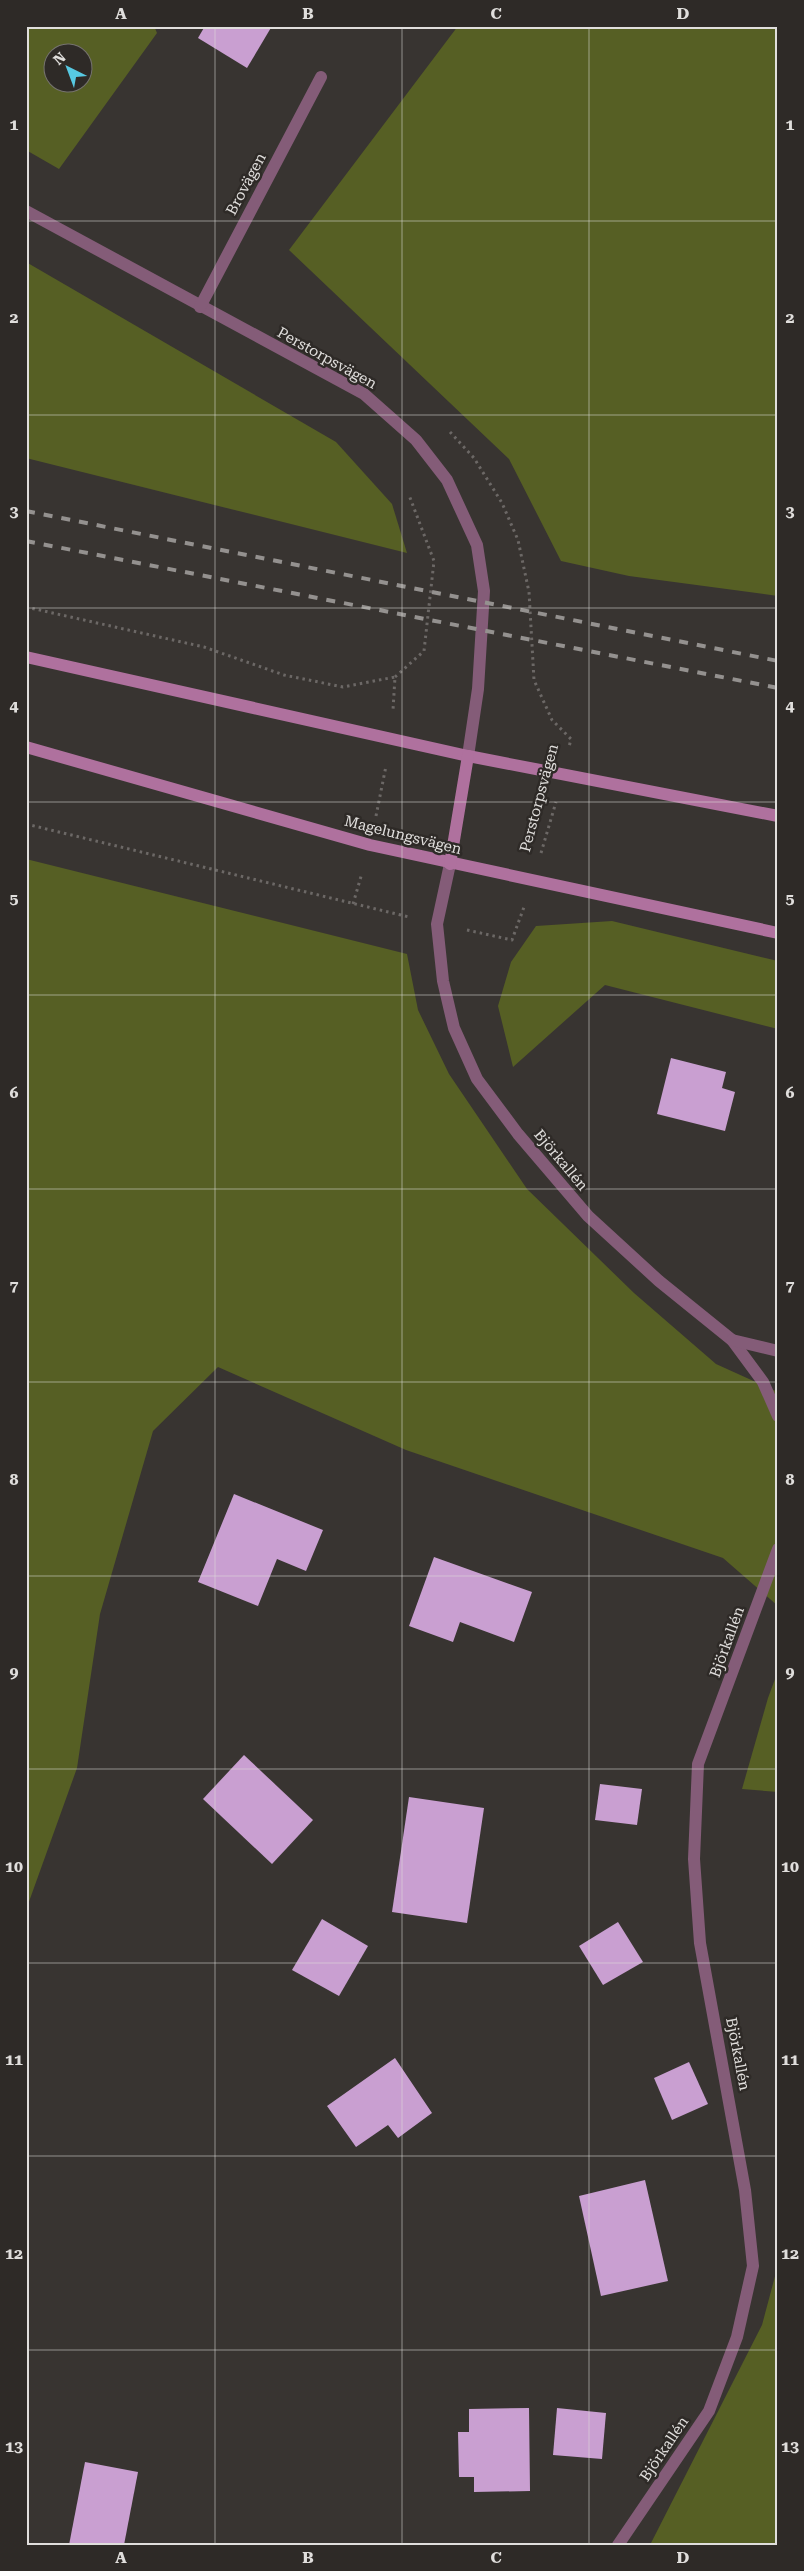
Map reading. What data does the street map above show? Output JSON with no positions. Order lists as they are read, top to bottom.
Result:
{
  "streets": {
    "main road": ["Magelungsvägen"],
    "street": ["Brovägen", "Perstorpsvägen", "Björkallén"]
  },
  "crossings": [
    ["Brovägen", "Perstorpsvägen"],
    ["Perstorpsvägen", "Magelungsvägen"],
    ["Perstorpsvägen", "Björkallén"],
    ["Magelungsvägen", "Björkallén"]
  ],
  "north": "top left",
  "grid": {
    "columns": [
      "A",
      "B",
      "C",
      "D"
    ],
    "rows": [
      "1",
      "2",
      "3",
      "4",
      "5",
      "6",
      "7",
      "8",
      "9",
      "10",
      "11",
      "12",
      "13"
    ]
  }
}
